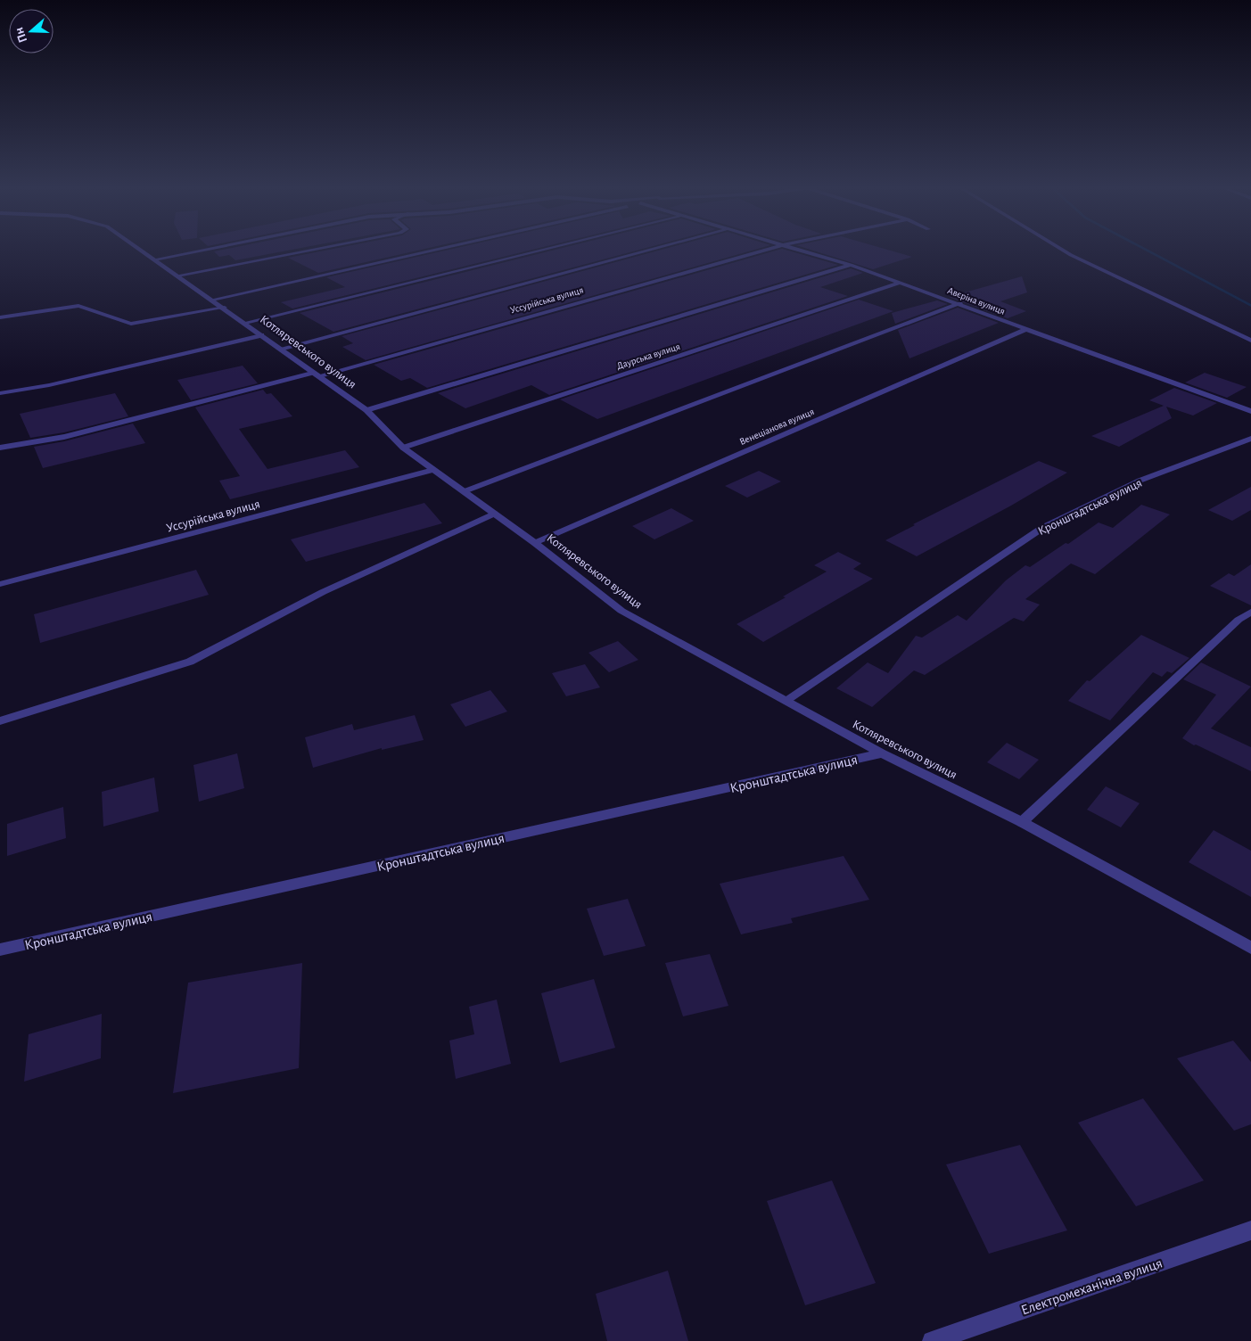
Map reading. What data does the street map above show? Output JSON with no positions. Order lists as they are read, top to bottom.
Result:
{
  "streets": {
    "street": [
      "Уссурійська вулиця",
      "Авєріна вулиця",
      "Котляревського вулиця",
      "Даурська вулиця",
      "Венеціанова вулиця",
      "Кронштадтська вулиця",
      "Електромеханічна вулиця"
    ]
  },
  "crossings": [
    ["Уссурійська вулиця", "Котляревського вулиця"],
    ["Авєріна вулиця", "Даурська вулиця"],
    ["Авєріна вулиця", "Венеціанова вулиця"],
    ["Котляревського вулиця", "Даурська вулиця"],
    ["Котляревського вулиця", "Венеціанова вулиця"],
    ["Котляревського вулиця", "Кронштадтська вулиця"]
  ],
  "north": "left"
}
